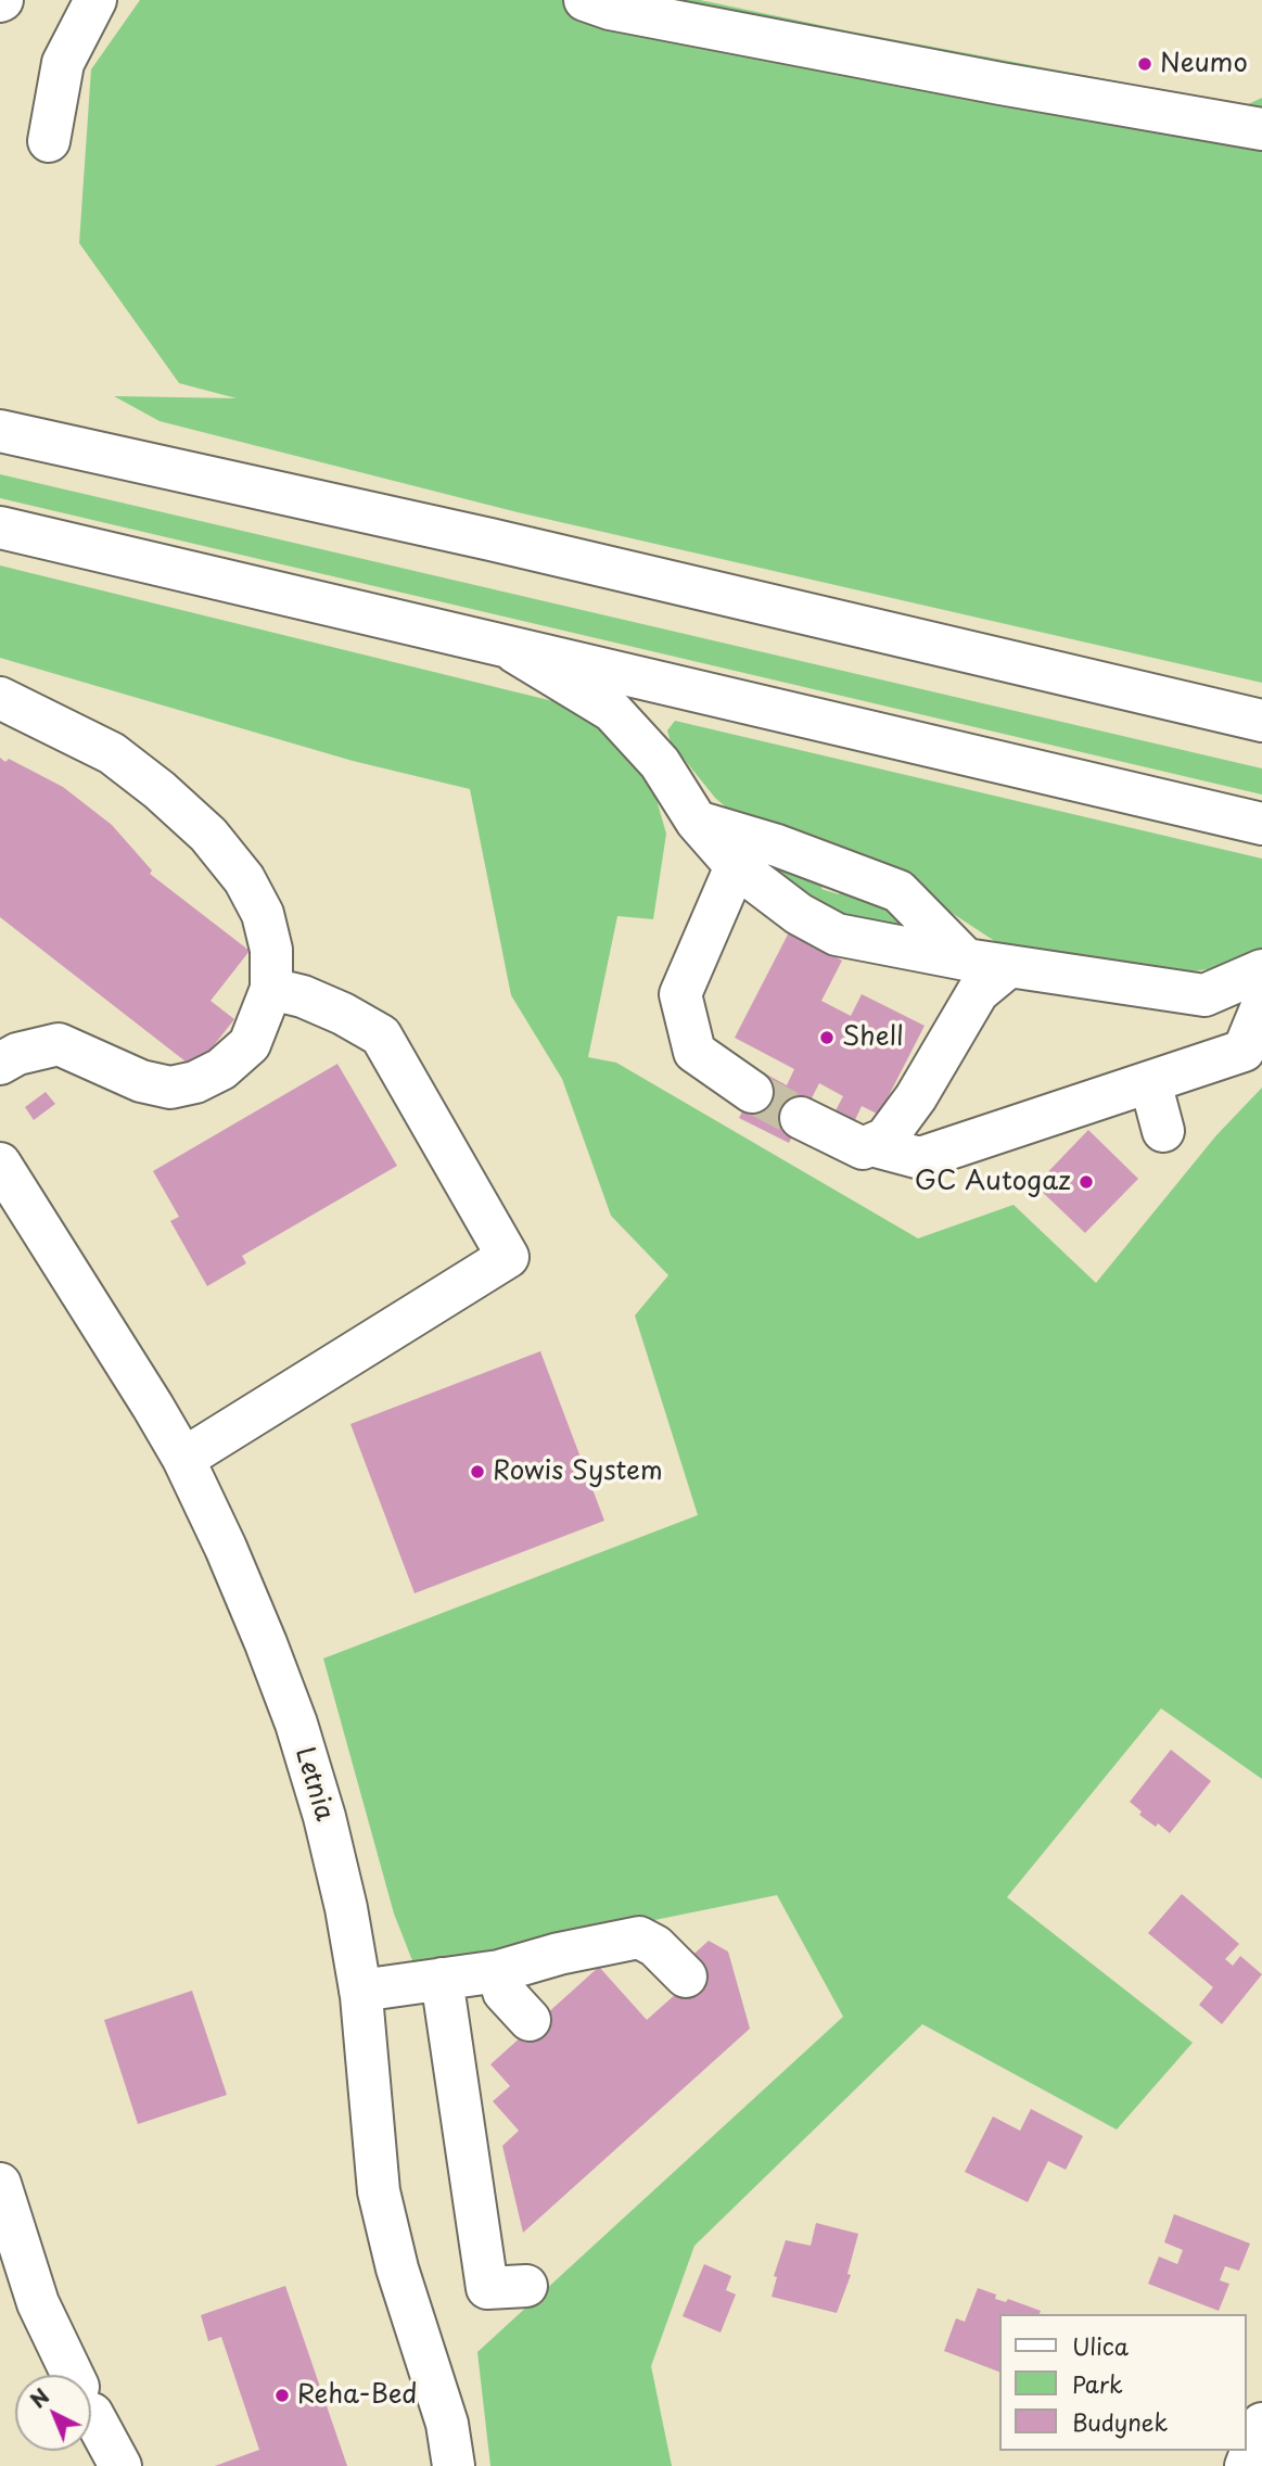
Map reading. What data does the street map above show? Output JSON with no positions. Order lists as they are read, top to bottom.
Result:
{
  "streets": {
    "main road": ["Letnia"]
  },
  "places": [
    "Neumo",
    "Shell",
    "GC Autogaz",
    "Rowis System",
    "Reha-Bed"
  ],
  "legend": ["Ulica", "Park", "Budynek"],
  "north": "top left"
}
